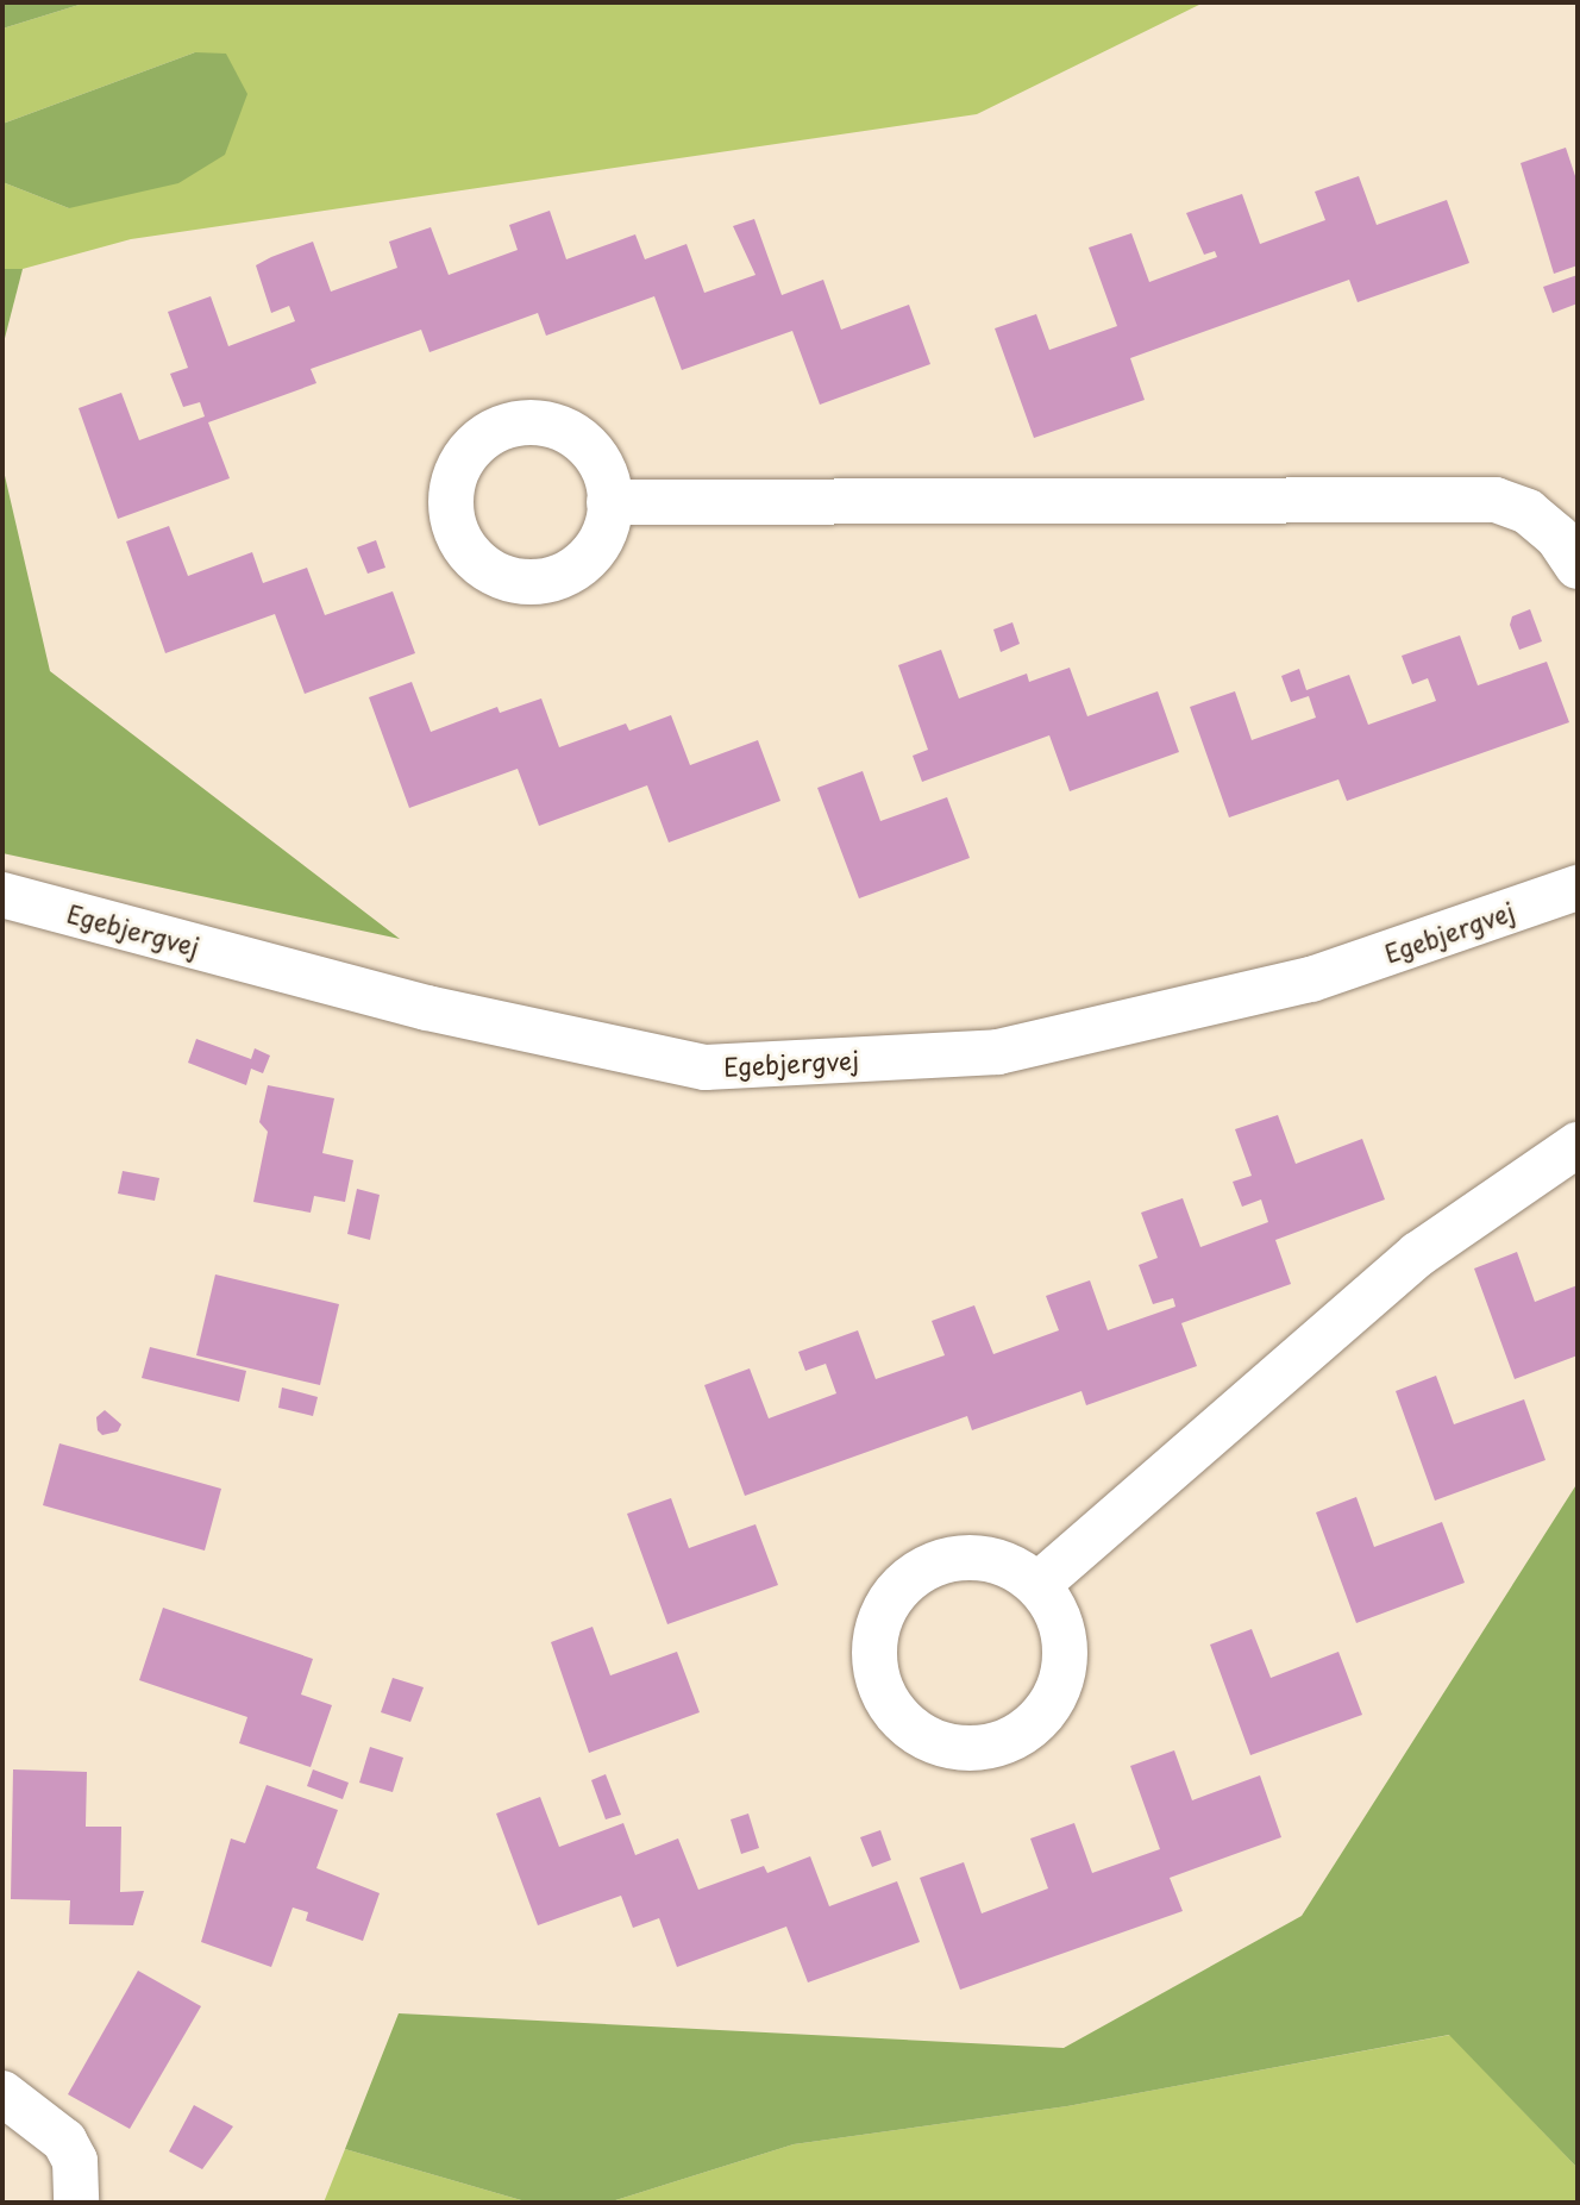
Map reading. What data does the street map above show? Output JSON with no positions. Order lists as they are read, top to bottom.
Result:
{
  "streets": {
    "street": ["Egebjergvej"]
  }
}
